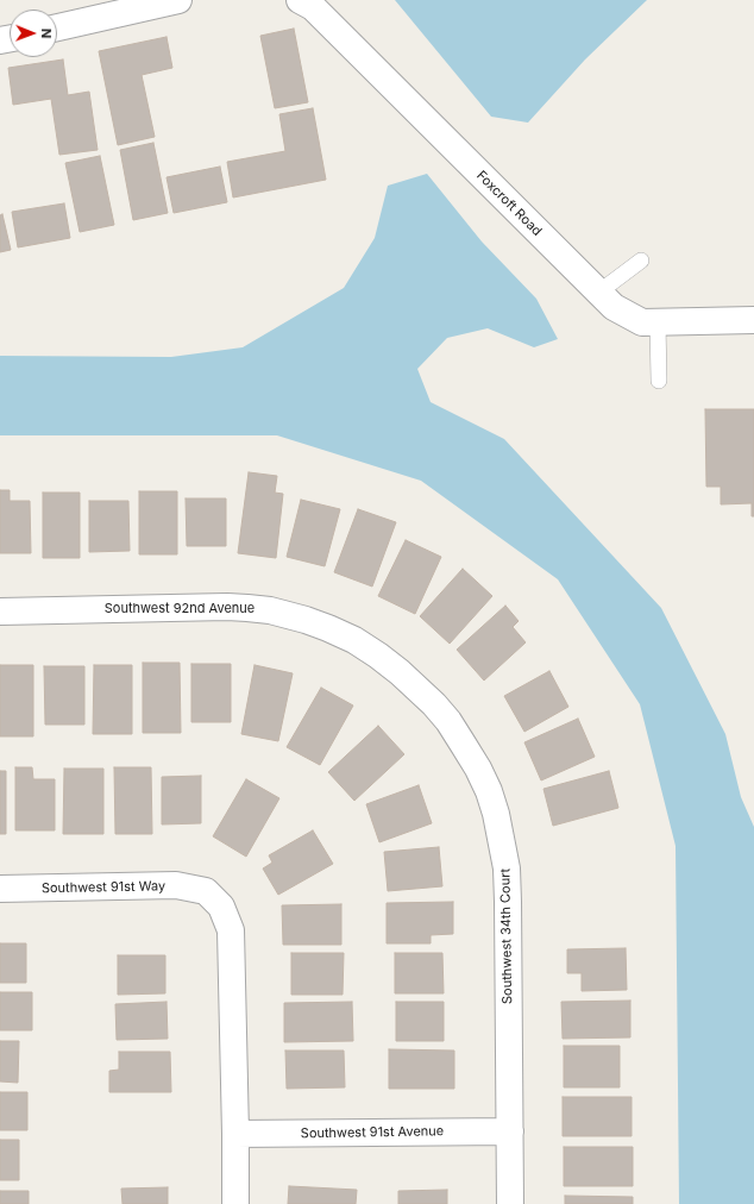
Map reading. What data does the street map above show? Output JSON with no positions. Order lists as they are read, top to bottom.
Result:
{
  "streets": {
    "street": [
      "Foxcroft Road",
      "Southwest 92nd Avenue",
      "Southwest 91st Way",
      "Southwest 34th Court",
      "Southwest 91st Avenue"
    ]
  },
  "crossings": [
    ["Southwest 92nd Avenue", "Southwest 34th Court"],
    ["Southwest 91st Way", "Southwest 91st Avenue"],
    ["Southwest 34th Court", "Southwest 91st Avenue"]
  ],
  "north": "right"
}
